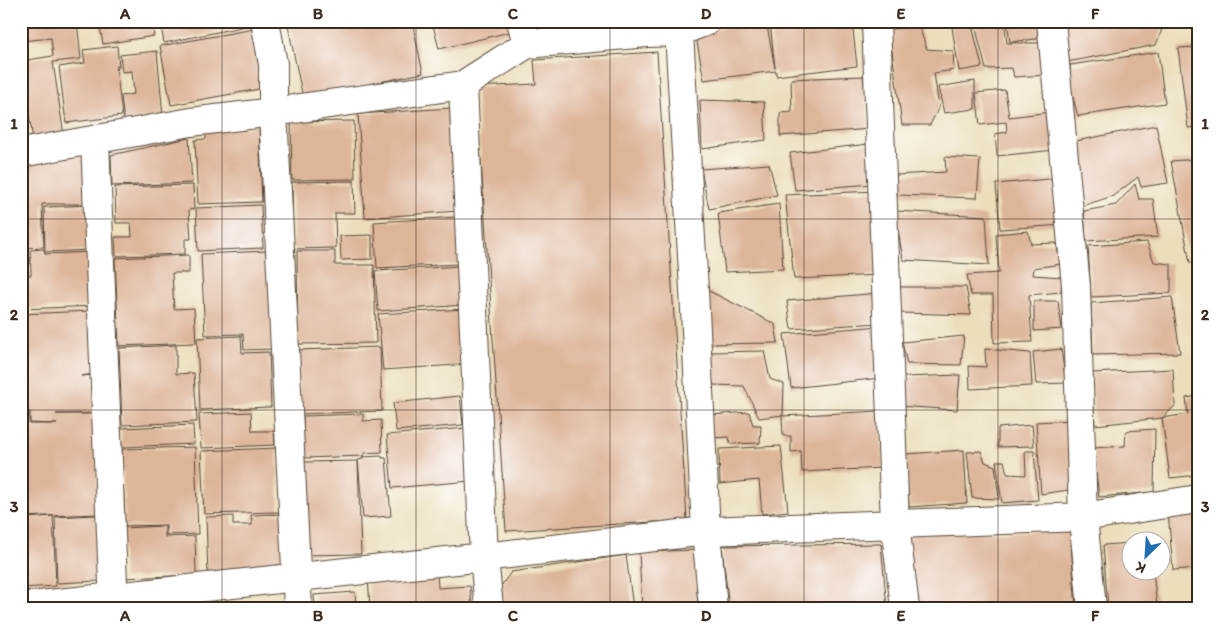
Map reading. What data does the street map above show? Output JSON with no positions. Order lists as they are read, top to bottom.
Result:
{
  "north": "bottom left",
  "grid": {
    "columns": [
      "A",
      "B",
      "C",
      "D",
      "E",
      "F"
    ],
    "rows": ["1", "2", "3"]
  }
}
